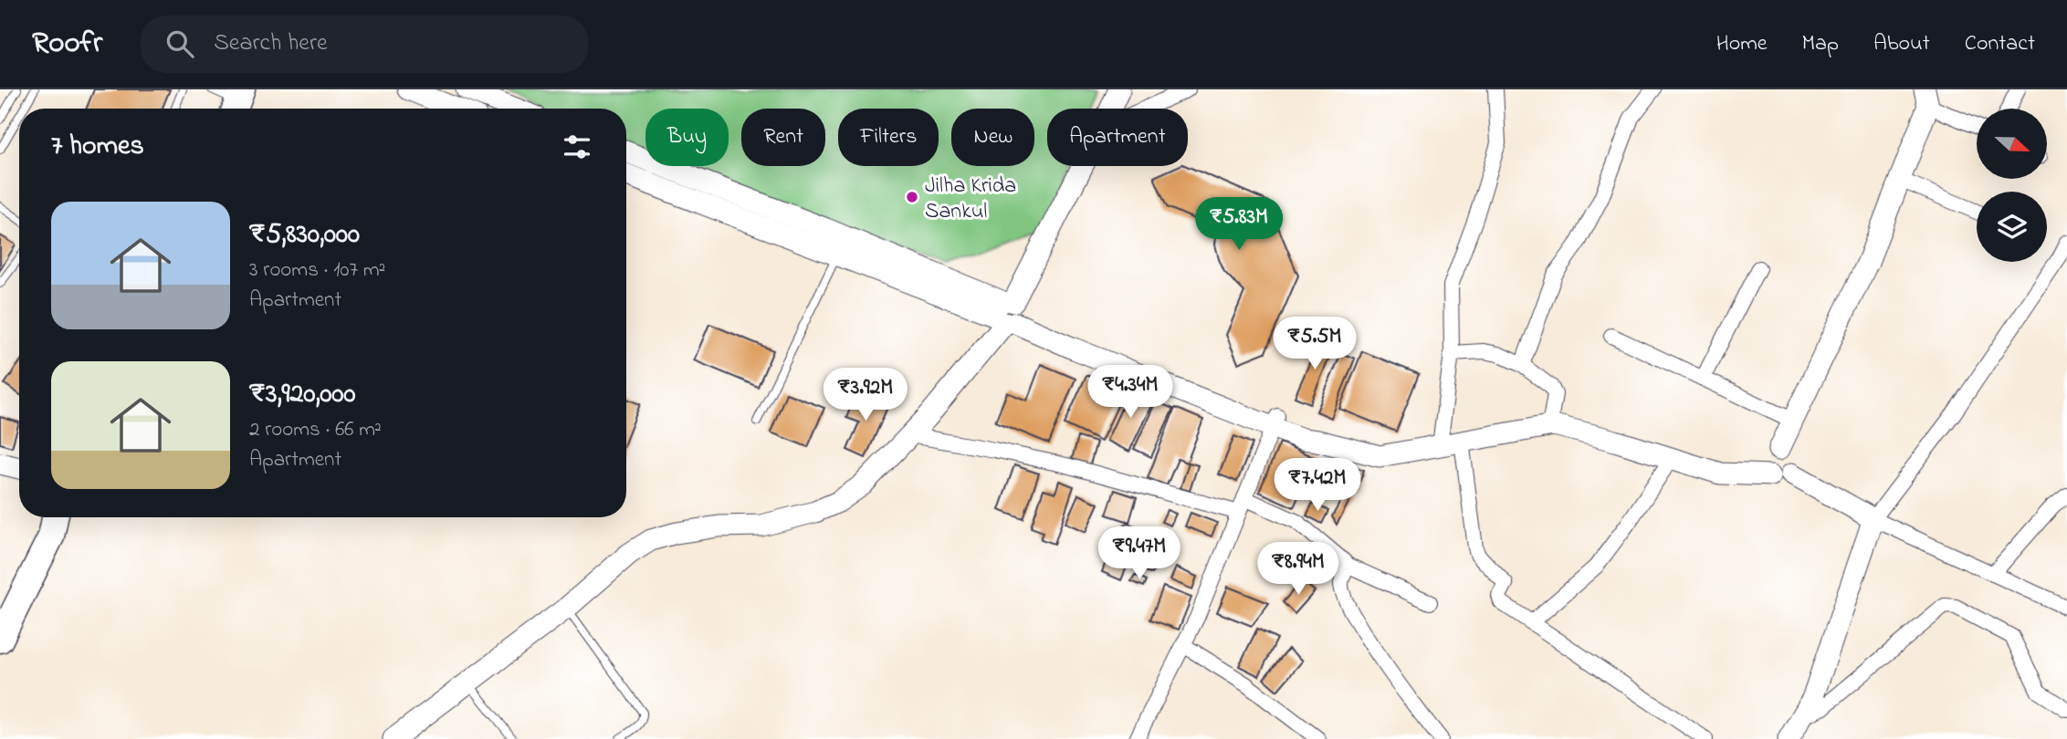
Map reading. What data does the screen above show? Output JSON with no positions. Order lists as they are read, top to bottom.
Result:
{
  "places": ["Jilha Krida Sankul"],
  "north": "right",
  "page": {
    "header": "Roofr",
    "search": "Search here",
    "nav": [
      "Home",
      "Map",
      "About",
      "Contact"
    ],
    "chip": [
      "Buy",
      "Rent",
      "Filters",
      "New",
      "Apartment"
    ],
    "heading": "7 homes",
    "list": [
      {
        "name": "₹5,830,000",
        "note": "3 rooms · 107 m² · Apartment"
      },
      {
        "name": "₹3,920,000",
        "note": "2 rooms · 66 m² · Apartment"
      }
    ],
    "price": [
      "₹5.83M",
      "₹5.5M",
      "₹4.34M",
      "₹3.92M",
      "₹7.42M",
      "₹9.47M",
      "₹8.94M"
    ]
  }
}
